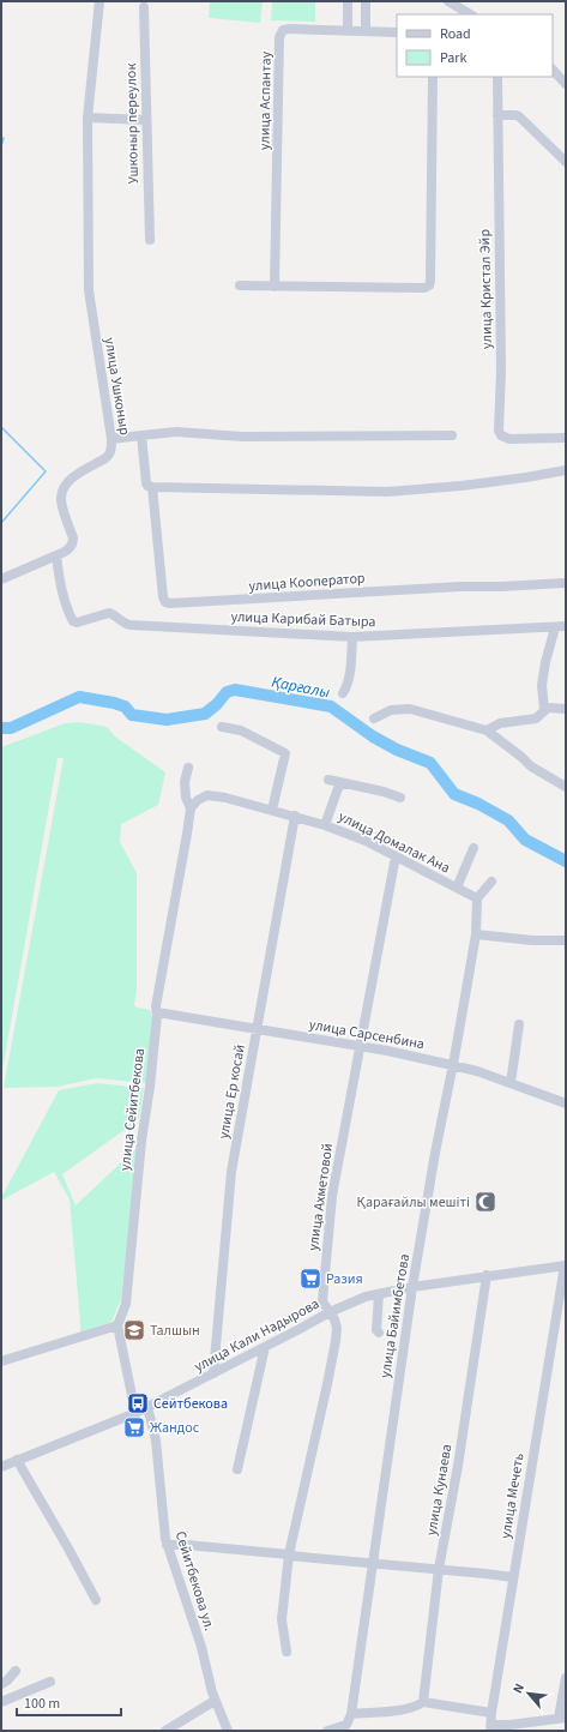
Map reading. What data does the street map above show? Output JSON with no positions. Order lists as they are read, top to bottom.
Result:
{
  "streets": {
    "street": [
      "улица Аспантау",
      "Ушконыр переулок",
      "улица Кристал Эйр",
      "улица Ушконыр",
      "улица Кооператор",
      "улица Карибай Батыра",
      "улица Домалак Ана",
      "улица Сарсенбина",
      "улица Ер косай",
      "улица Сейитбекова",
      "улица Ахметовой",
      "улица Байимбетова",
      "улица Кали Надырова",
      "улица Кунаева",
      "улица Мечеть",
      "Сейитбекова ул."
    ]
  },
  "crossings": [
    ["улица Ушконыр", "улица Карибай Батыра"],
    ["улица Домалак Ана", "улица Ер косай"],
    ["улица Домалак Ана", "улица Сейитбекова"],
    ["улица Домалак Ана", "улица Ахметовой"],
    ["улица Сарсенбина", "улица Ер косай"],
    ["улица Сарсенбина", "улица Сейитбекова"],
    ["улица Сарсенбина", "улица Ахметовой"],
    ["улица Сарсенбина", "улица Байимбетова"],
    ["улица Ер косай", "улица Кали Надырова"],
    ["улица Ахметовой", "улица Кали Надырова"],
    ["улица Байимбетова", "улица Кали Надырова"],
    ["улица Кали Надырова", "улица Кунаева"],
    ["улица Кали Надырова", "улица Мечеть"],
    ["улица Кали Надырова", "Сейитбекова ул."]
  ],
  "water": ["Қарғалы"],
  "places": {
    "mosque": ["Қарағайлы мешіті"],
    "supermarket": ["Разия", "Жандос"],
    "school or university": ["Талшын"],
    "bus stop": ["Сейтбекова"]
  },
  "legend": ["Road", "Park"],
  "scale_bar": "100 m",
  "north": "top left"
}
